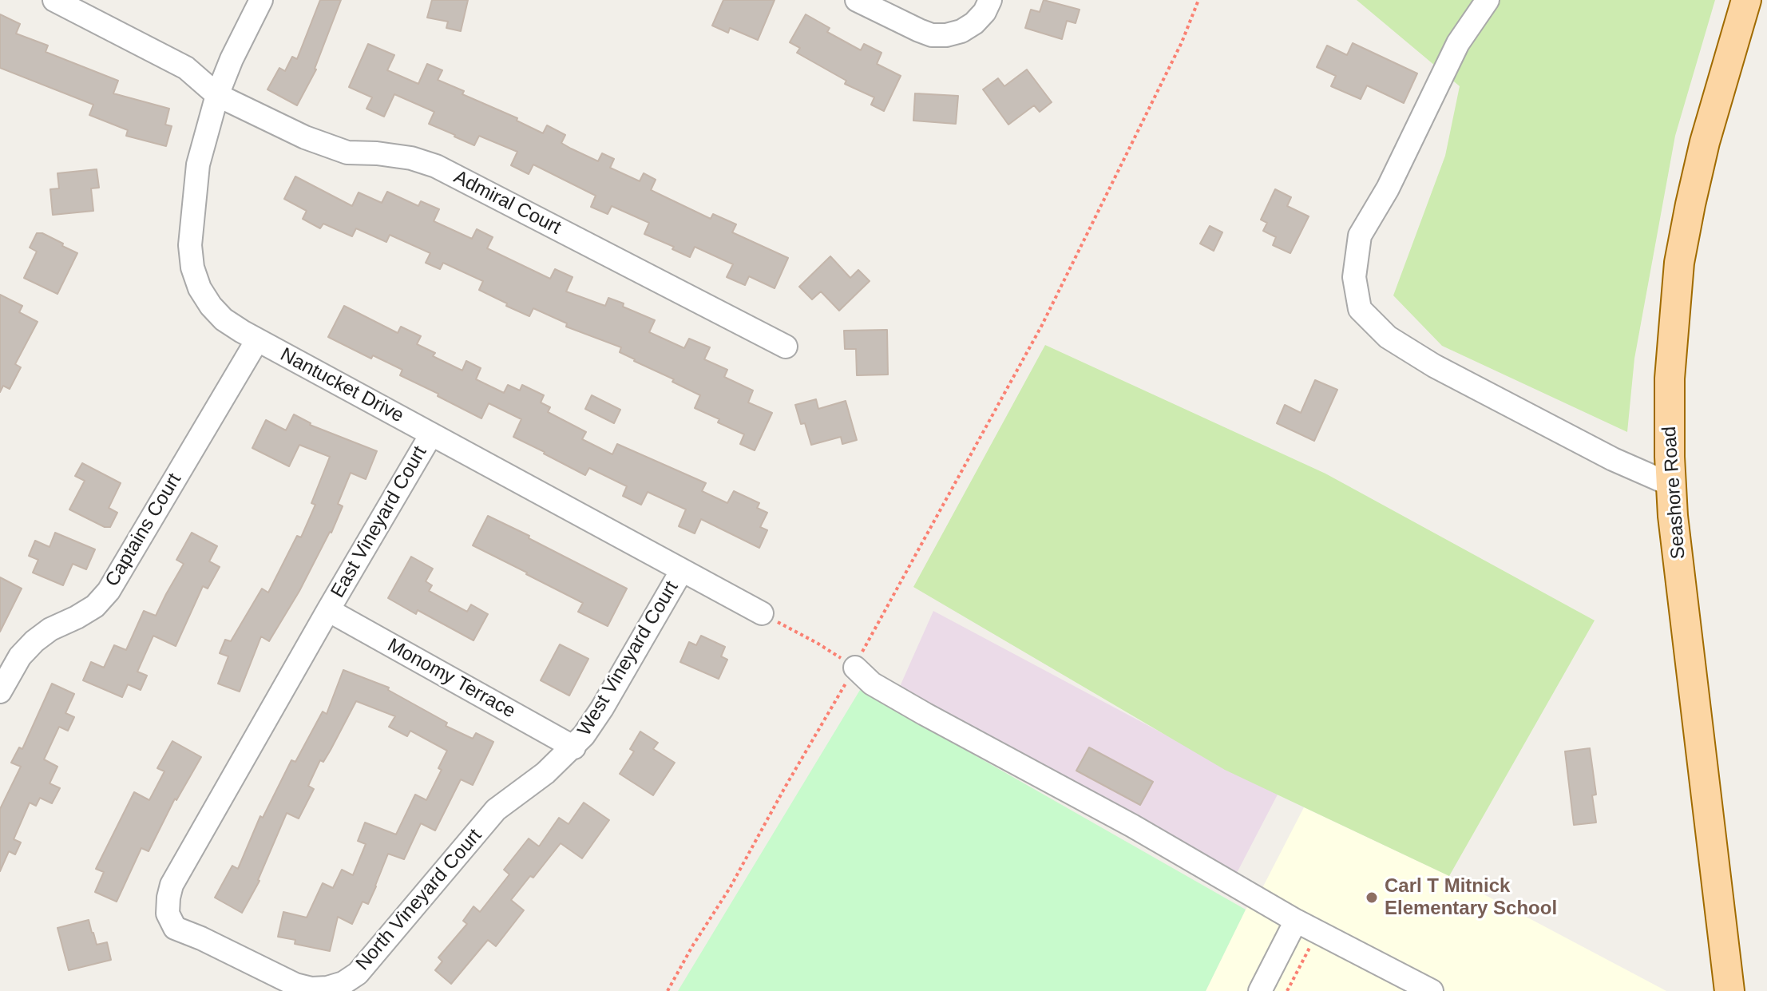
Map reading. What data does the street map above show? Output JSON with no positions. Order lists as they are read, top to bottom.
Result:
{
  "streets": {
    "main road": ["Seashore Road"],
    "street": [
      "Admiral Court",
      "Nantucket Drive",
      "East Vineyard Court",
      "Captains Court",
      "West Vineyard Court",
      "Monomy Terrace",
      "North Vineyard Court"
    ]
  },
  "crossings": [
    ["Admiral Court", "Nantucket Drive"],
    ["Nantucket Drive", "East Vineyard Court"],
    ["Nantucket Drive", "Captains Court"],
    ["Nantucket Drive", "West Vineyard Court"],
    ["East Vineyard Court", "Monomy Terrace"],
    ["East Vineyard Court", "North Vineyard Court"],
    ["West Vineyard Court", "Monomy Terrace"],
    ["West Vineyard Court", "North Vineyard Court"],
    ["Monomy Terrace", "North Vineyard Court"]
  ],
  "places": ["Carl T Mitnick Elementary School"]
}
